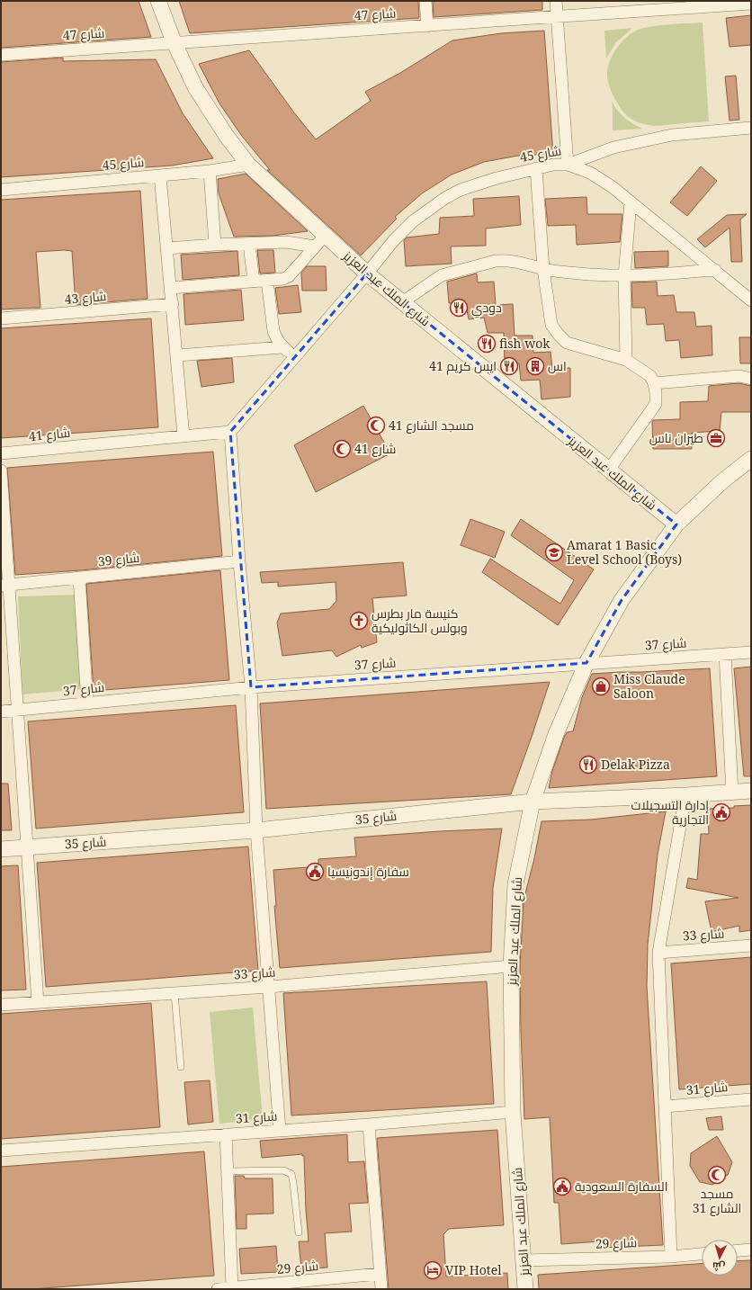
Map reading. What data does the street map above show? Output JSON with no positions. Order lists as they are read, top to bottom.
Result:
{
  "streets": {
    "street": [
      "شارع 47",
      "شارع 45",
      "شارع الملك عبد العزيز",
      "شارع 43",
      "شارع 41",
      "شارع 39",
      "شارع 37",
      "شارع 35",
      "شارع 33",
      "شارع 31",
      "شارع 29"
    ]
  },
  "crossings": [
    ["شارع 47", "شارع الملك عبد العزيز"],
    ["شارع 45", "شارع الملك عبد العزيز"],
    ["شارع 45", "شارع 41"],
    ["شارع الملك عبد العزيز", "شارع 37"],
    ["شارع الملك عبد العزيز", "شارع 35"],
    ["شارع الملك عبد العزيز", "شارع 33"],
    ["شارع الملك عبد العزيز", "شارع 31"],
    ["شارع الملك عبد العزيز", "شارع 29"]
  ],
  "places": {
    "restaurant": [
      "دودي",
      "fish wok",
      "41 ايس كريم",
      "Delak Pizza"
    ],
    "building": ["اس"],
    "mosque": ["مسجد الشارع 41", "شارع 41", "مسجد الشارع 31"],
    "office": ["طيران ناس"],
    "school or university": ["Amarat 1 Basic Level School (Boys)"],
    "church": ["كنيسة مار بطرس وبولس الكاثوليكية"],
    "shop": ["Miss Claude Saloon"],
    "public building": ["إدارة التسجيلات التجارية", "سفارة إندونيسيا", "السفارة السعودية"],
    "hotel": ["VIP Hotel"]
  },
  "north": "bottom"
}
